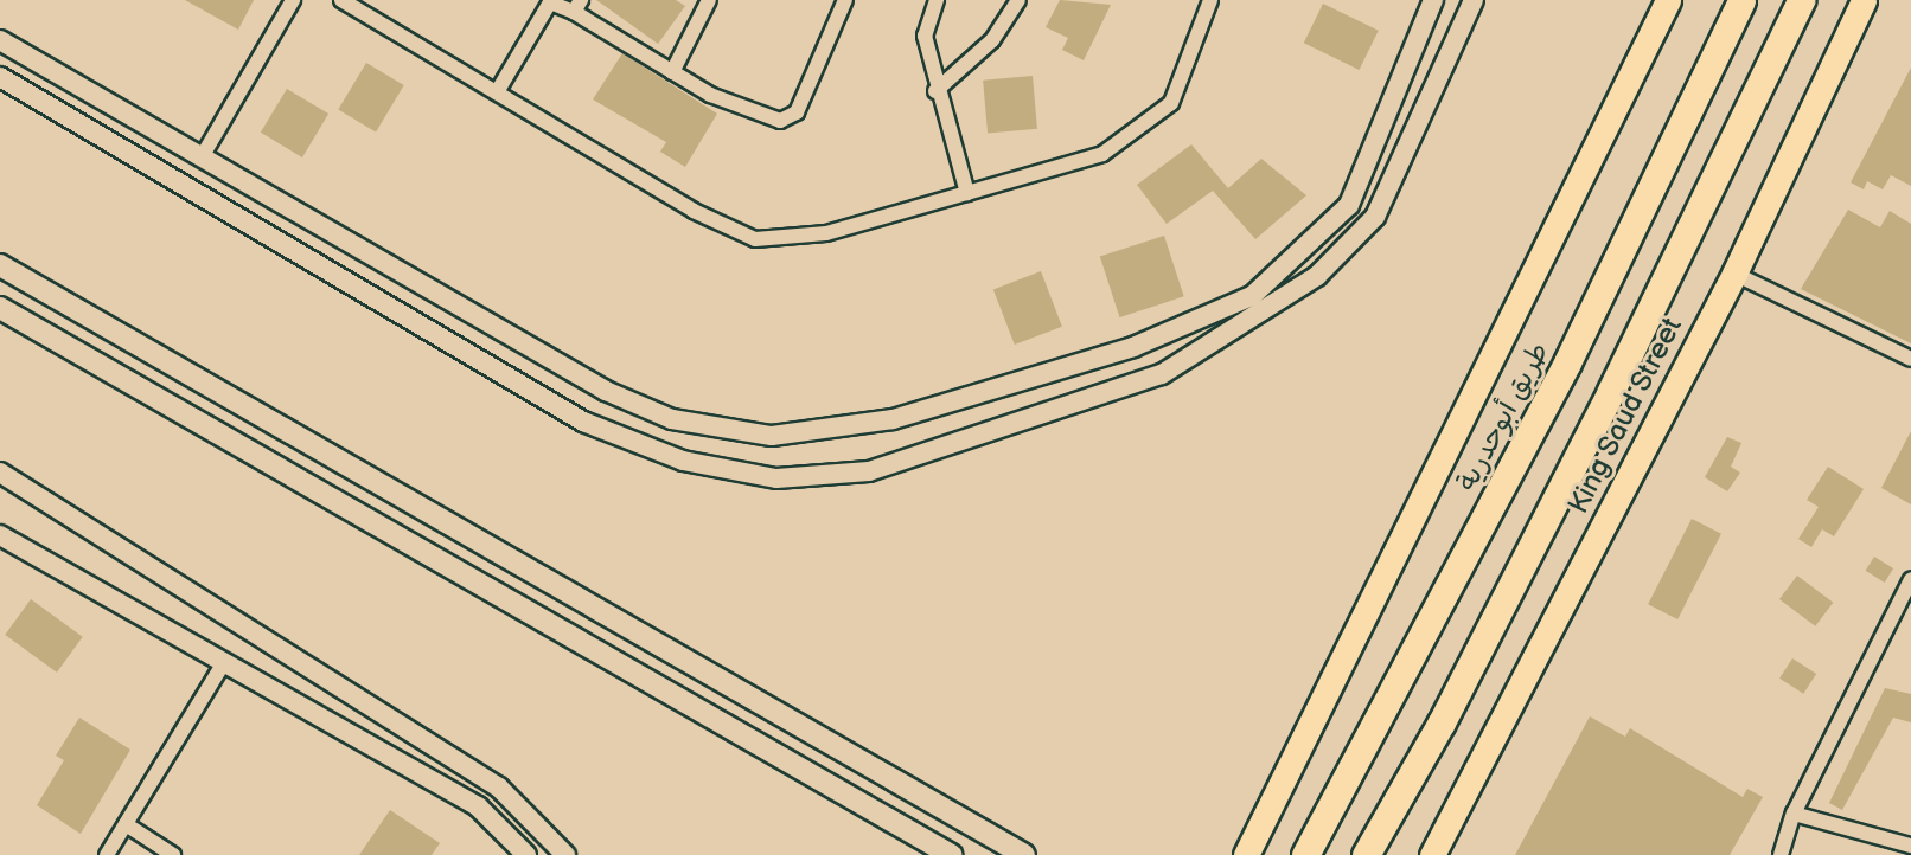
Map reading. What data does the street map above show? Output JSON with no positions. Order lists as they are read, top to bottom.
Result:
{
  "streets": {
    "highway": ["طريق أبوحدرية"],
    "main road": ["King Saud Street"]
  }
}
